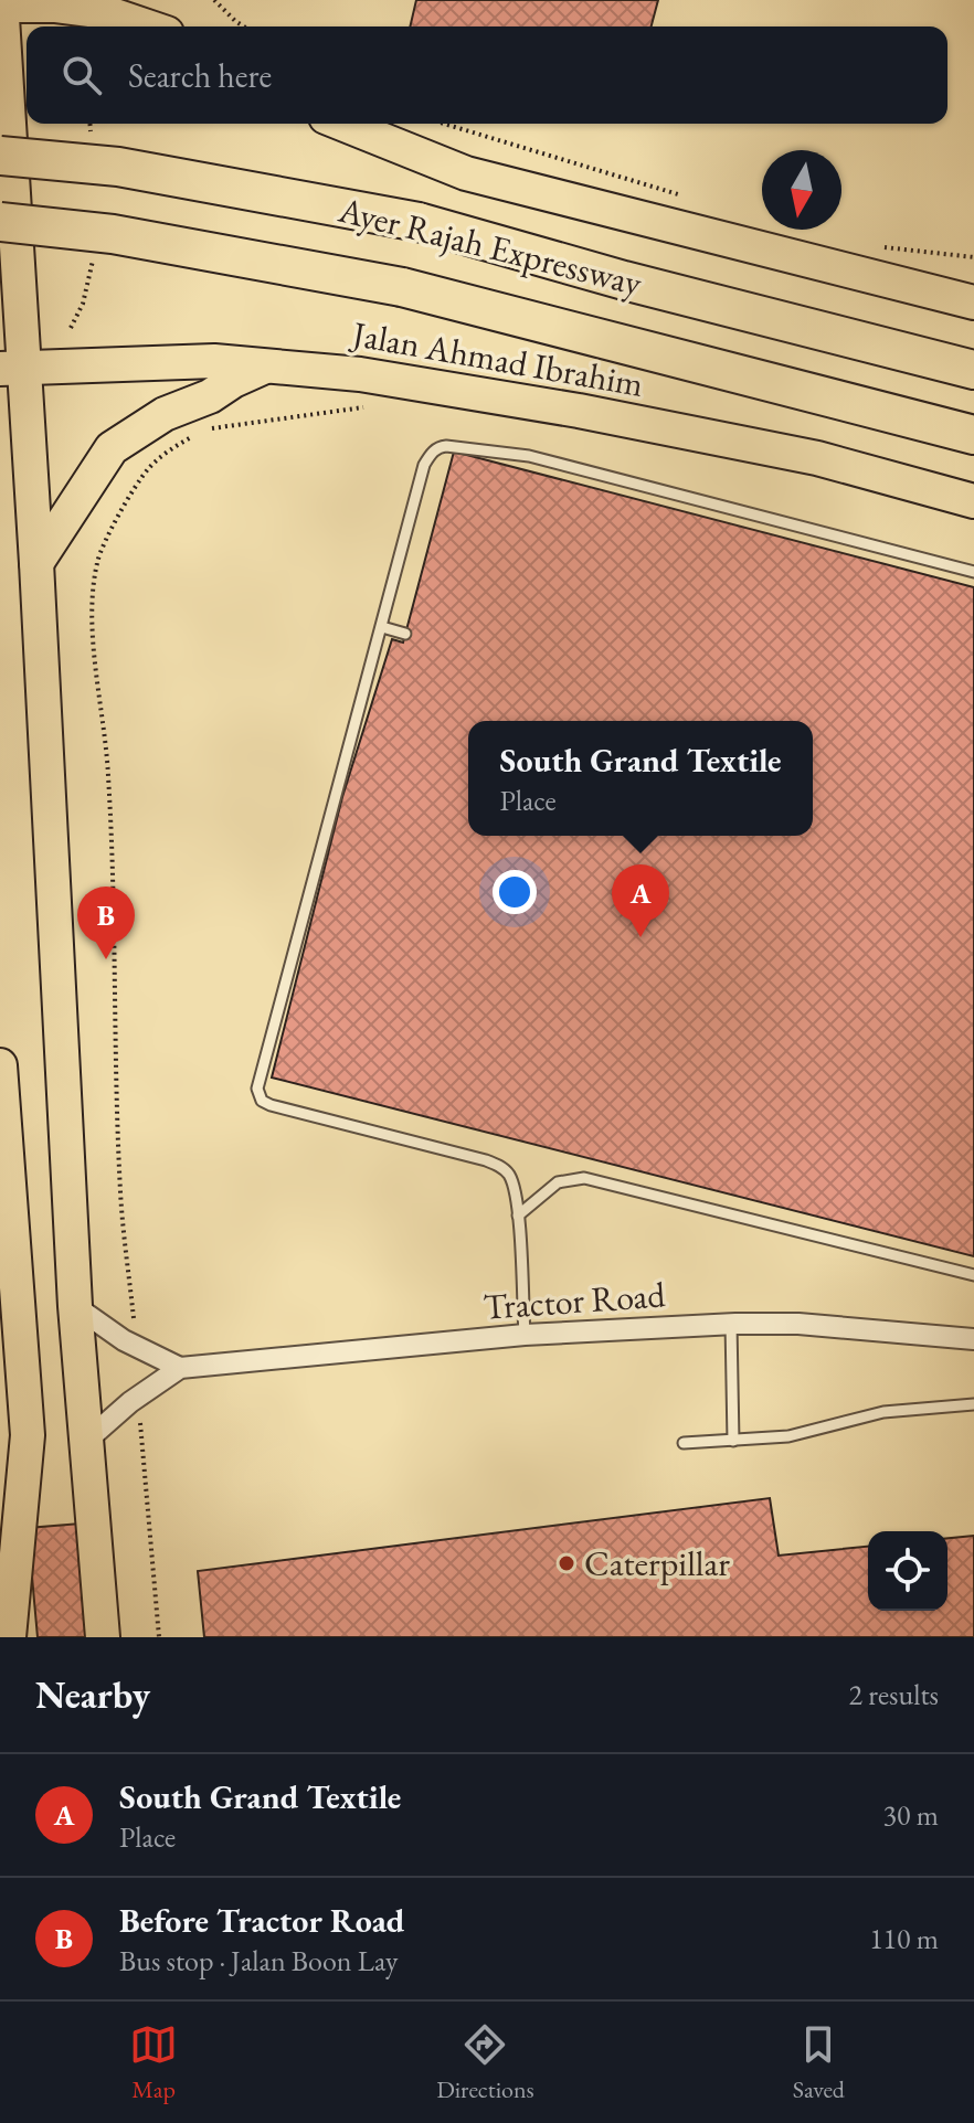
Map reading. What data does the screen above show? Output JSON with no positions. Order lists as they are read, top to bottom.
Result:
{
  "streets": {
    "highway": ["Ayer Rajah Expressway"],
    "main road": ["Jalan Ahmad Ibrahim"],
    "street": ["Tractor Road"]
  },
  "places": ["Caterpillar"],
  "north": "bottom",
  "page": {
    "search": "Search here",
    "popup": ["South Grand Textile", "Place"],
    "pins": ["A", "B"],
    "heading": ["Nearby", "2 results"],
    "list": [
      {
        "mark": "A",
        "name": "South Grand Textile",
        "note": "Place",
        "value": "30 m"
      },
      {
        "mark": "B",
        "name": "Before Tractor Road",
        "note": "Bus stop · Jalan Boon Lay",
        "value": "110 m"
      }
    ],
    "nav": ["Map", "Directions", "Saved"]
  }
}
